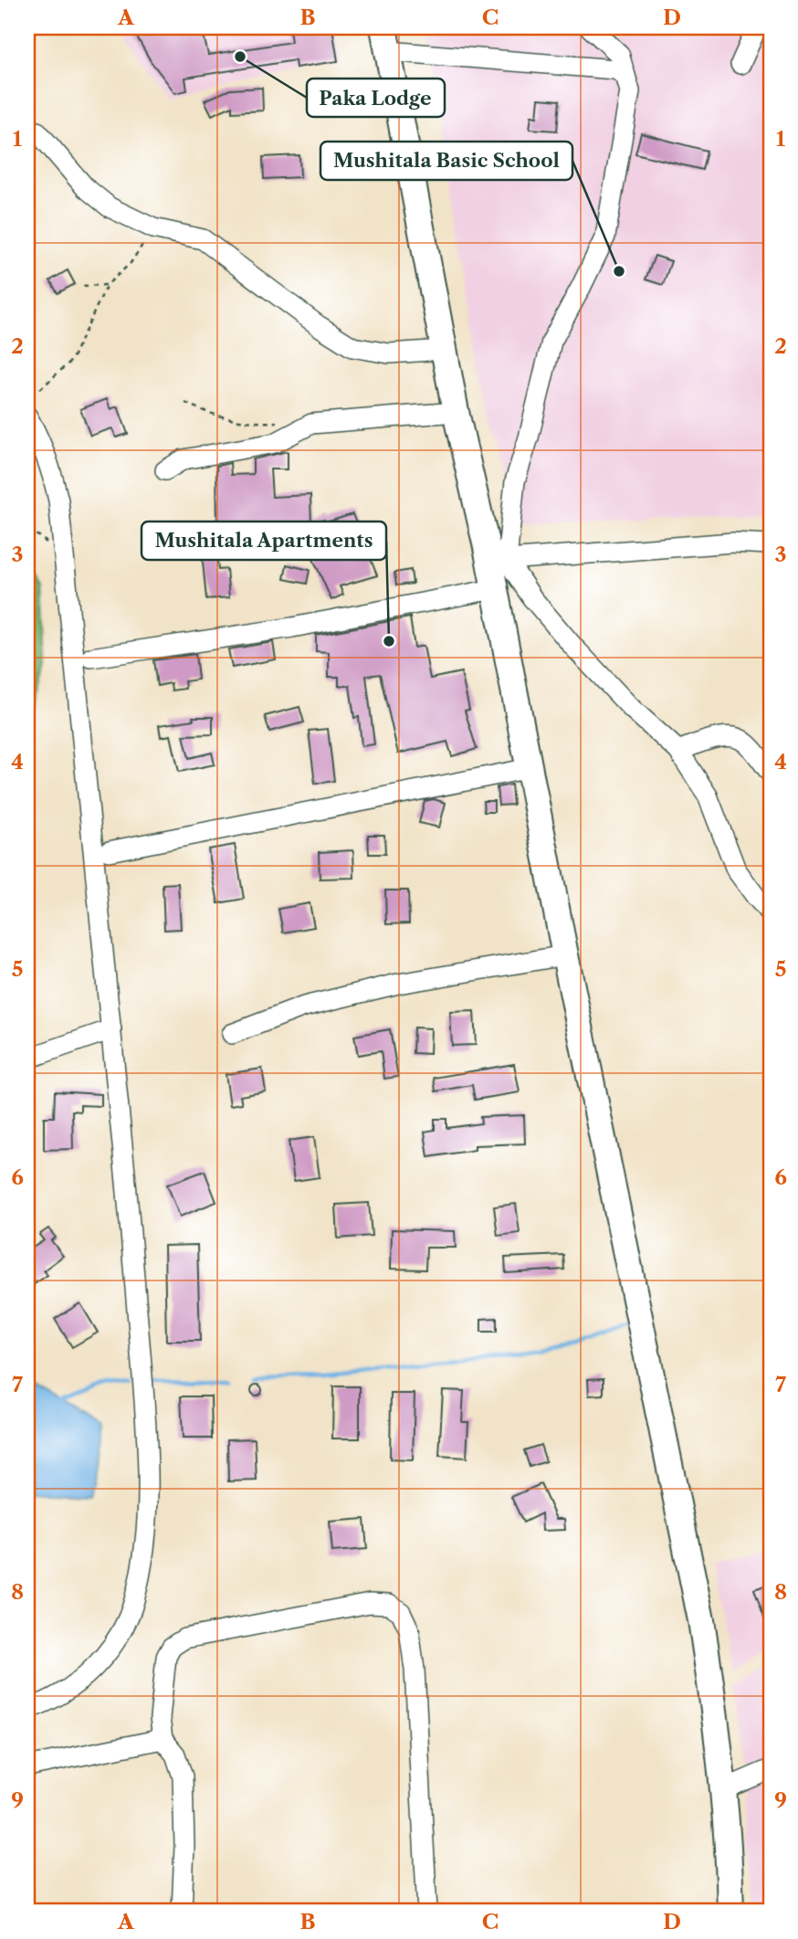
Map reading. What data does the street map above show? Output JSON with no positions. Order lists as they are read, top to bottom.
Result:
{
  "places": ["Paka Lodge", "Mushitala Basic School", "Mushitala Apartments"],
  "grid": {
    "columns": [
      "A",
      "B",
      "C",
      "D"
    ],
    "rows": [
      "1",
      "2",
      "3",
      "4",
      "5",
      "6",
      "7",
      "8",
      "9"
    ]
  }
}
